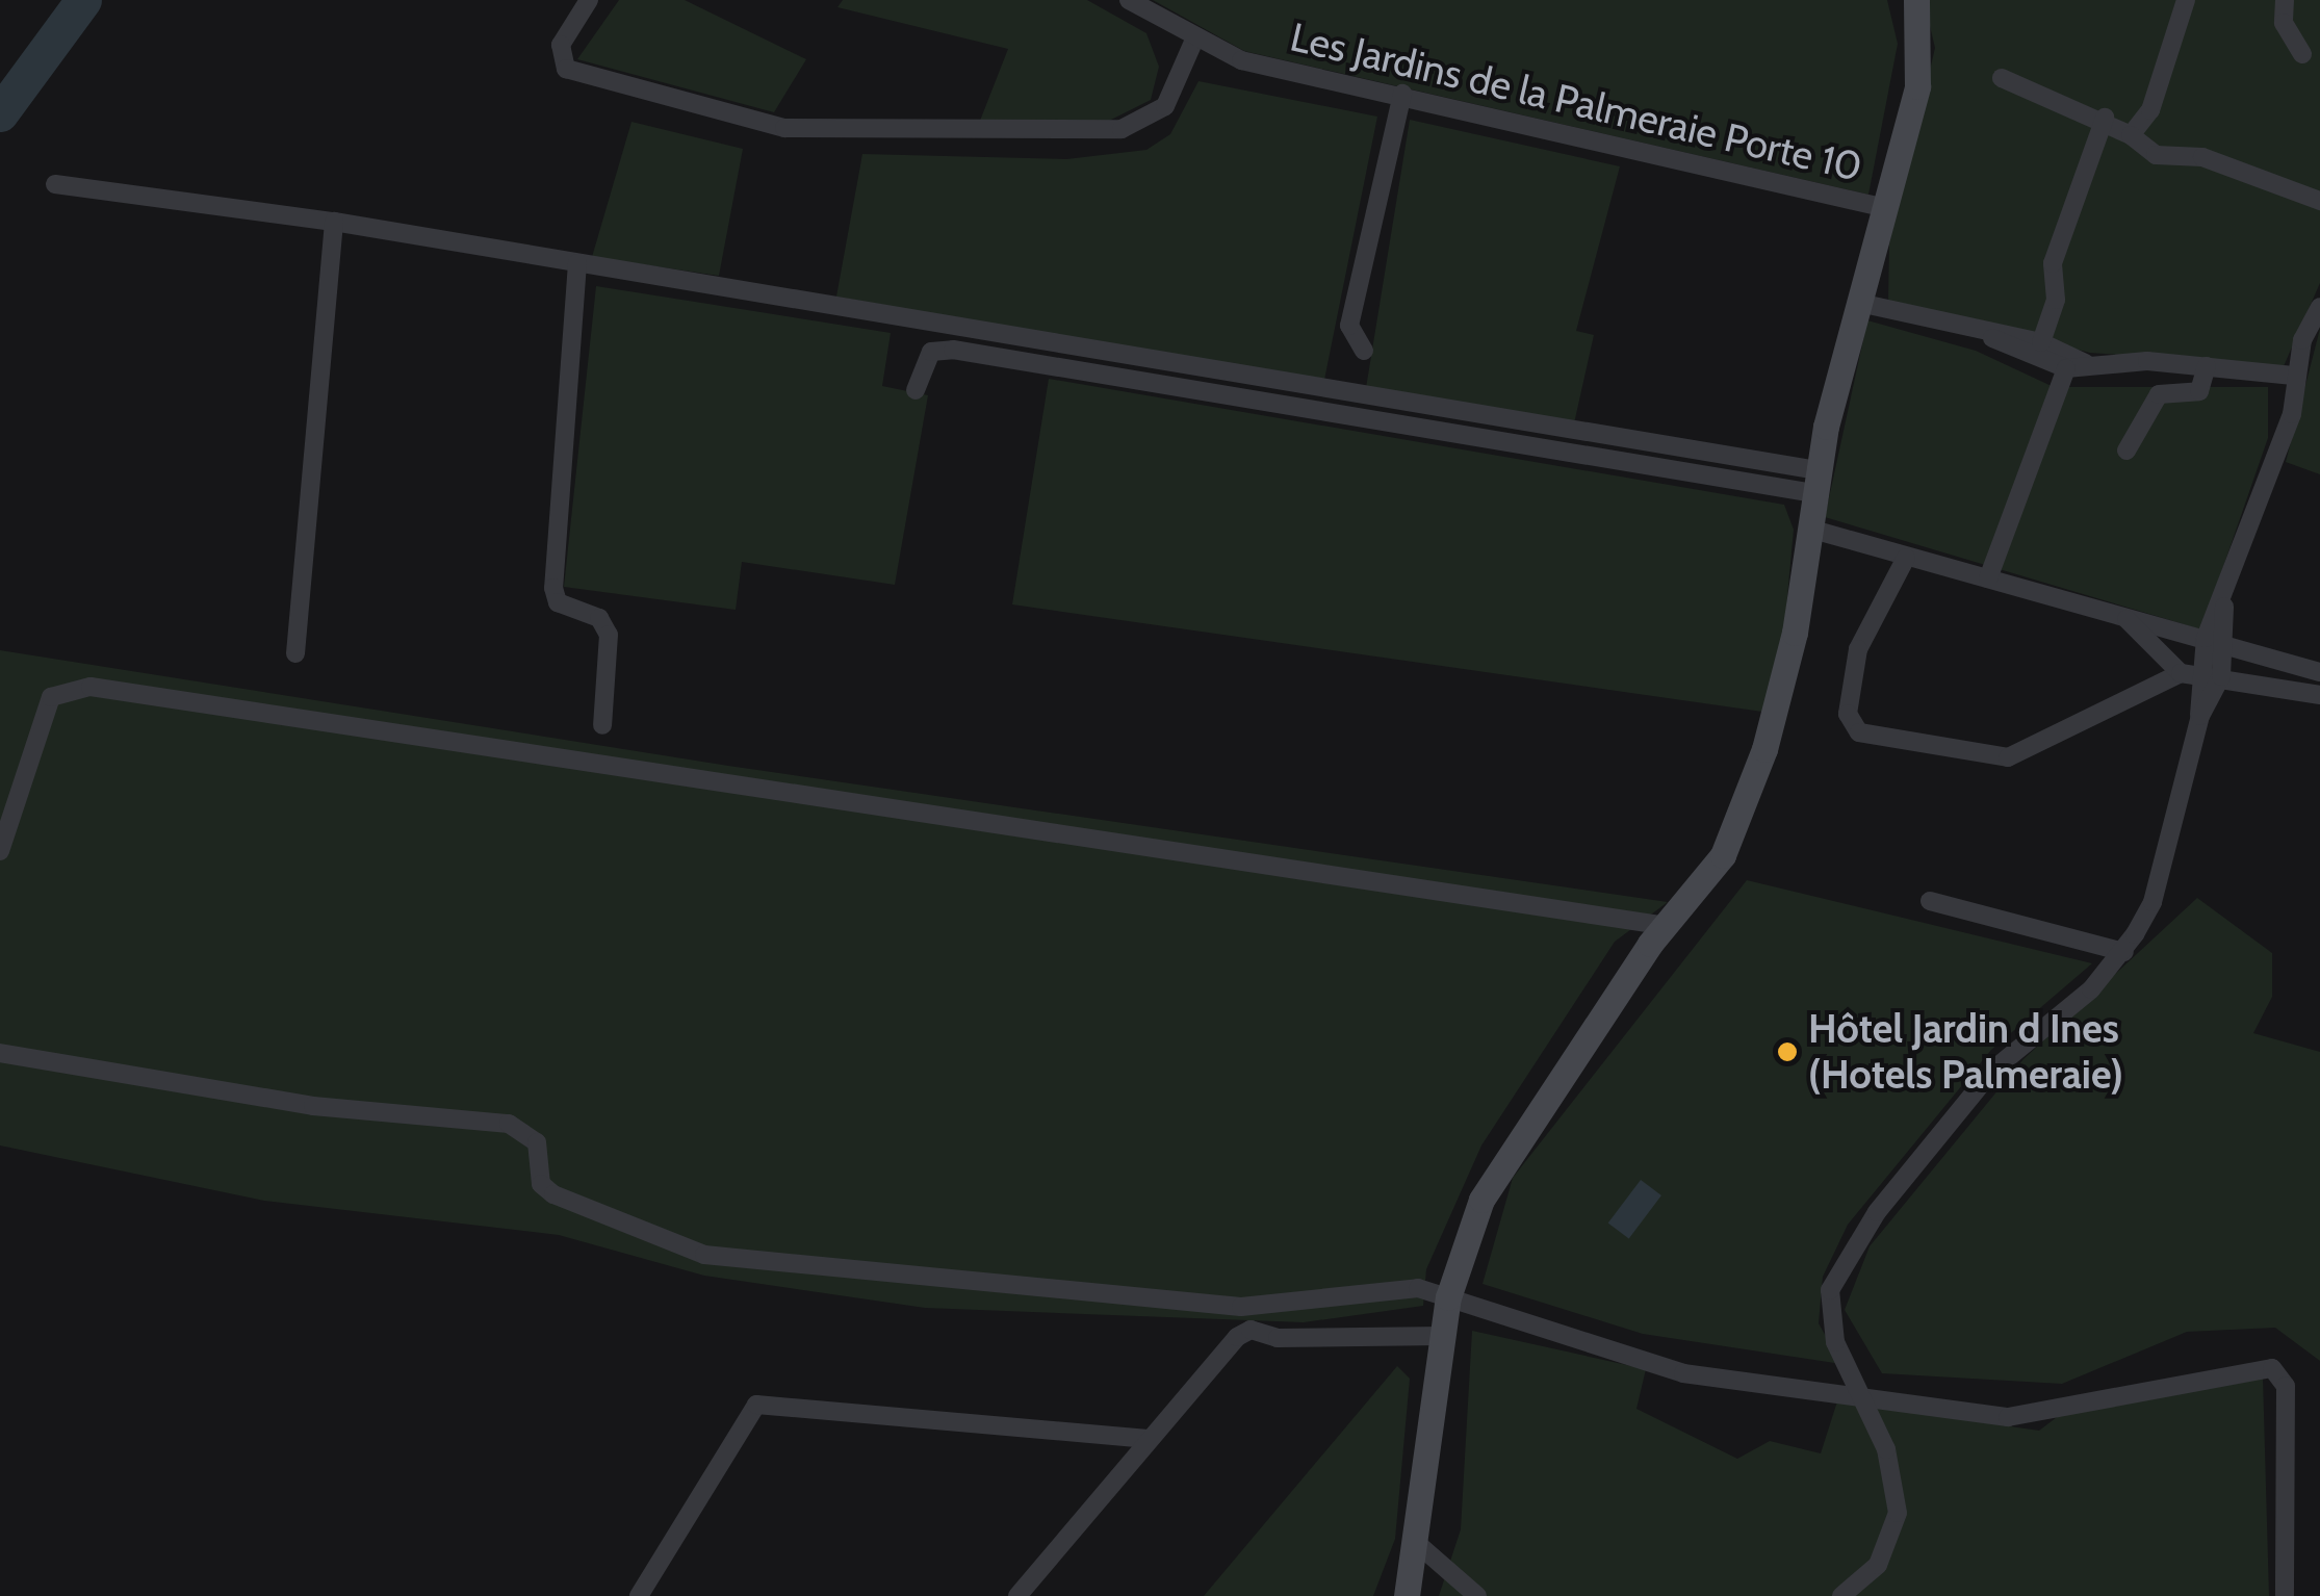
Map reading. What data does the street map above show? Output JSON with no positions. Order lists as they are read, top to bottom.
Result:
{
  "streets": {
    "street": ["Les Jardins de la Palmeraie Porte 10"]
  },
  "places": ["Hôtel Jardin d Ines (Hotels Palmeraie)"]
}
